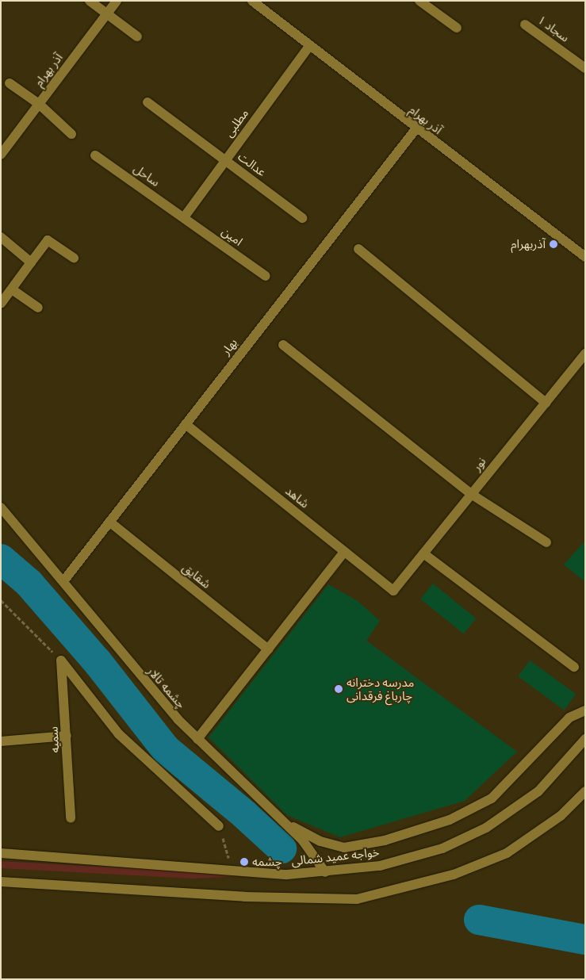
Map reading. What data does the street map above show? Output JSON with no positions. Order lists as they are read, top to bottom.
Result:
{
  "streets": {
    "street": [
      "سجاد ۱",
      "آذر بهرام",
      "مطلبی",
      "عدالت",
      "ساحل",
      "امین",
      "بهار",
      "نور",
      "شاهد",
      "شقایق",
      "چشمه تالار",
      "سمیه",
      "خواجه عمید شمالی"
    ]
  },
  "crossings": [
    ["آذر بهرام", "مطلبی"],
    ["آذر بهرام", "بهار"],
    ["مطلبی", "عدالت"],
    ["مطلبی", "ساحل"],
    ["مطلبی", "امین"],
    ["ساحل", "امین"],
    ["بهار", "شاهد"],
    ["بهار", "شقایق"],
    ["بهار", "چشمه تالار"],
    ["نور", "شاهد"],
    ["چشمه تالار", "خواجه عمید شمالی"]
  ],
  "places": ["آذربهرام", "مدرسه دخترانه چارباغ فرقدانی", "چشمه"]
}
